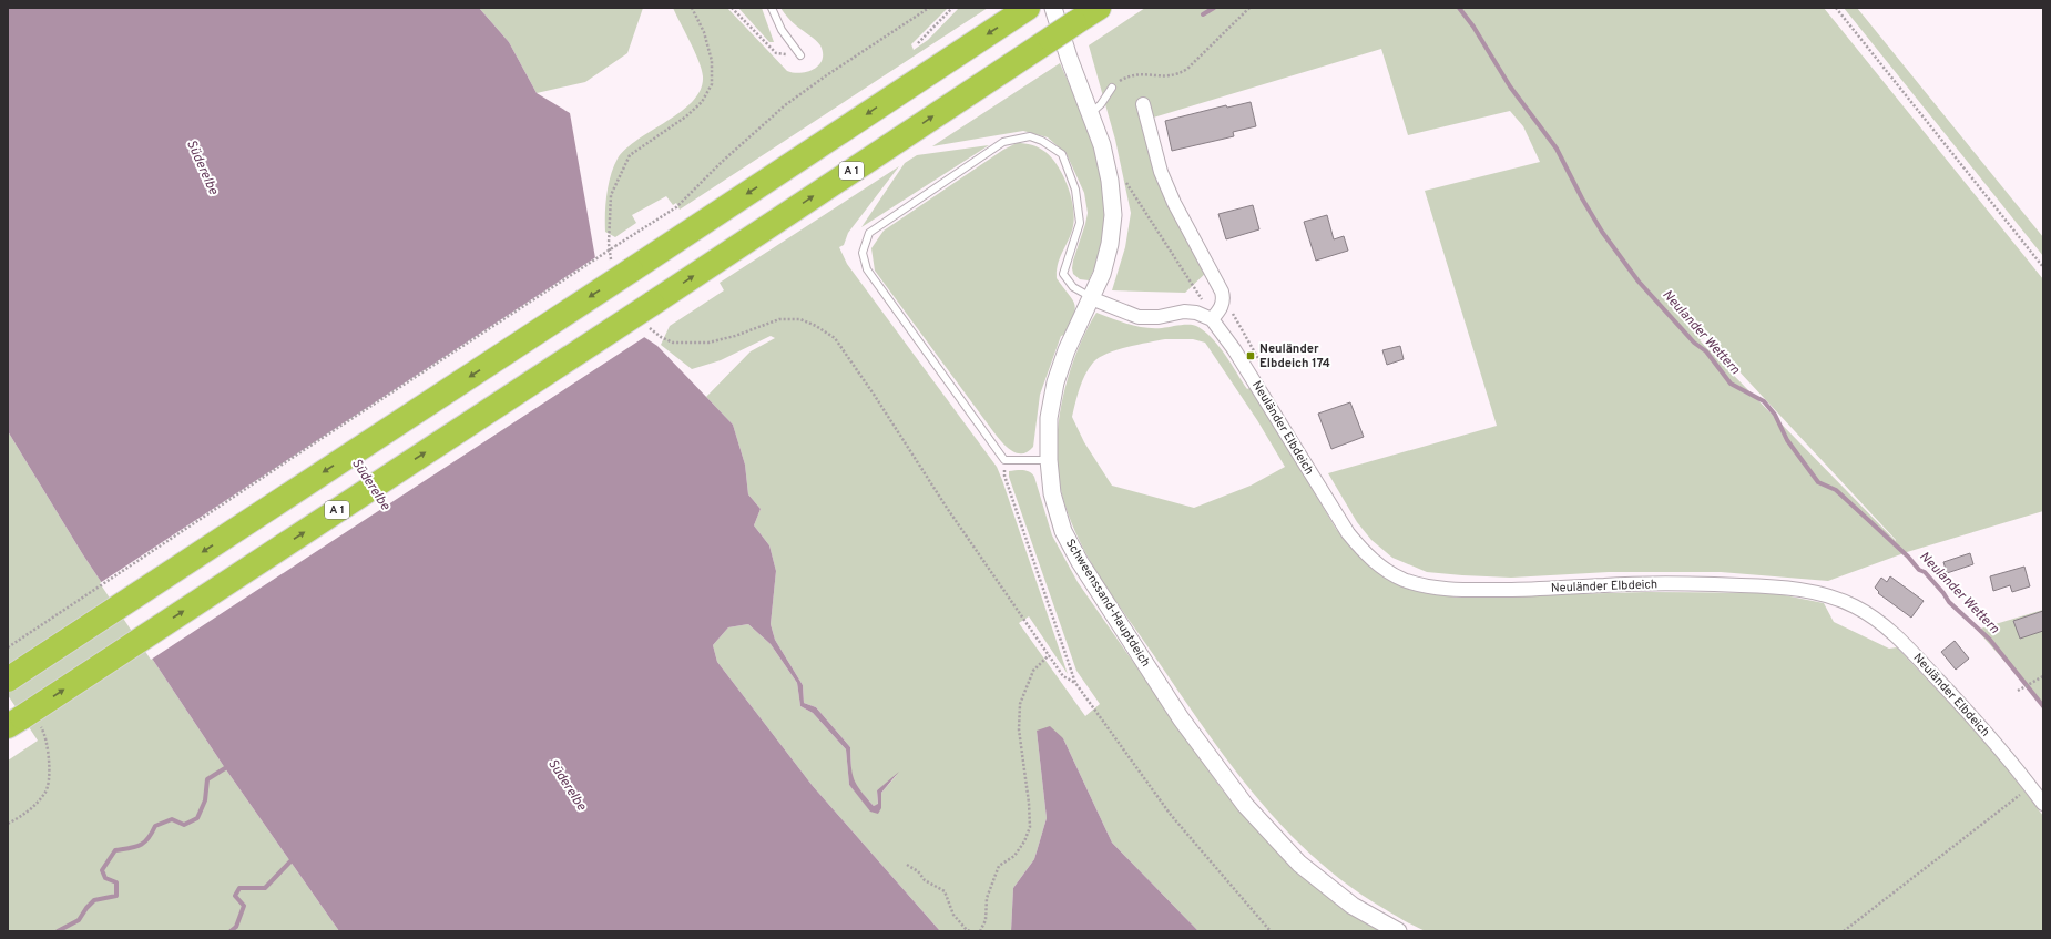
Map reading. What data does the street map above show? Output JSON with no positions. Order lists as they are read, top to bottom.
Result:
{
  "streets": {
    "highway": ["A 1"],
    "street": ["Neuländer Elbdeich", "Schweenssand-Hauptdeich"]
  },
  "water": ["Süderelbe", "Neulander Wettern"],
  "places": {
    "transit": ["Neuländer Elbdeich 174"]
  }
}
